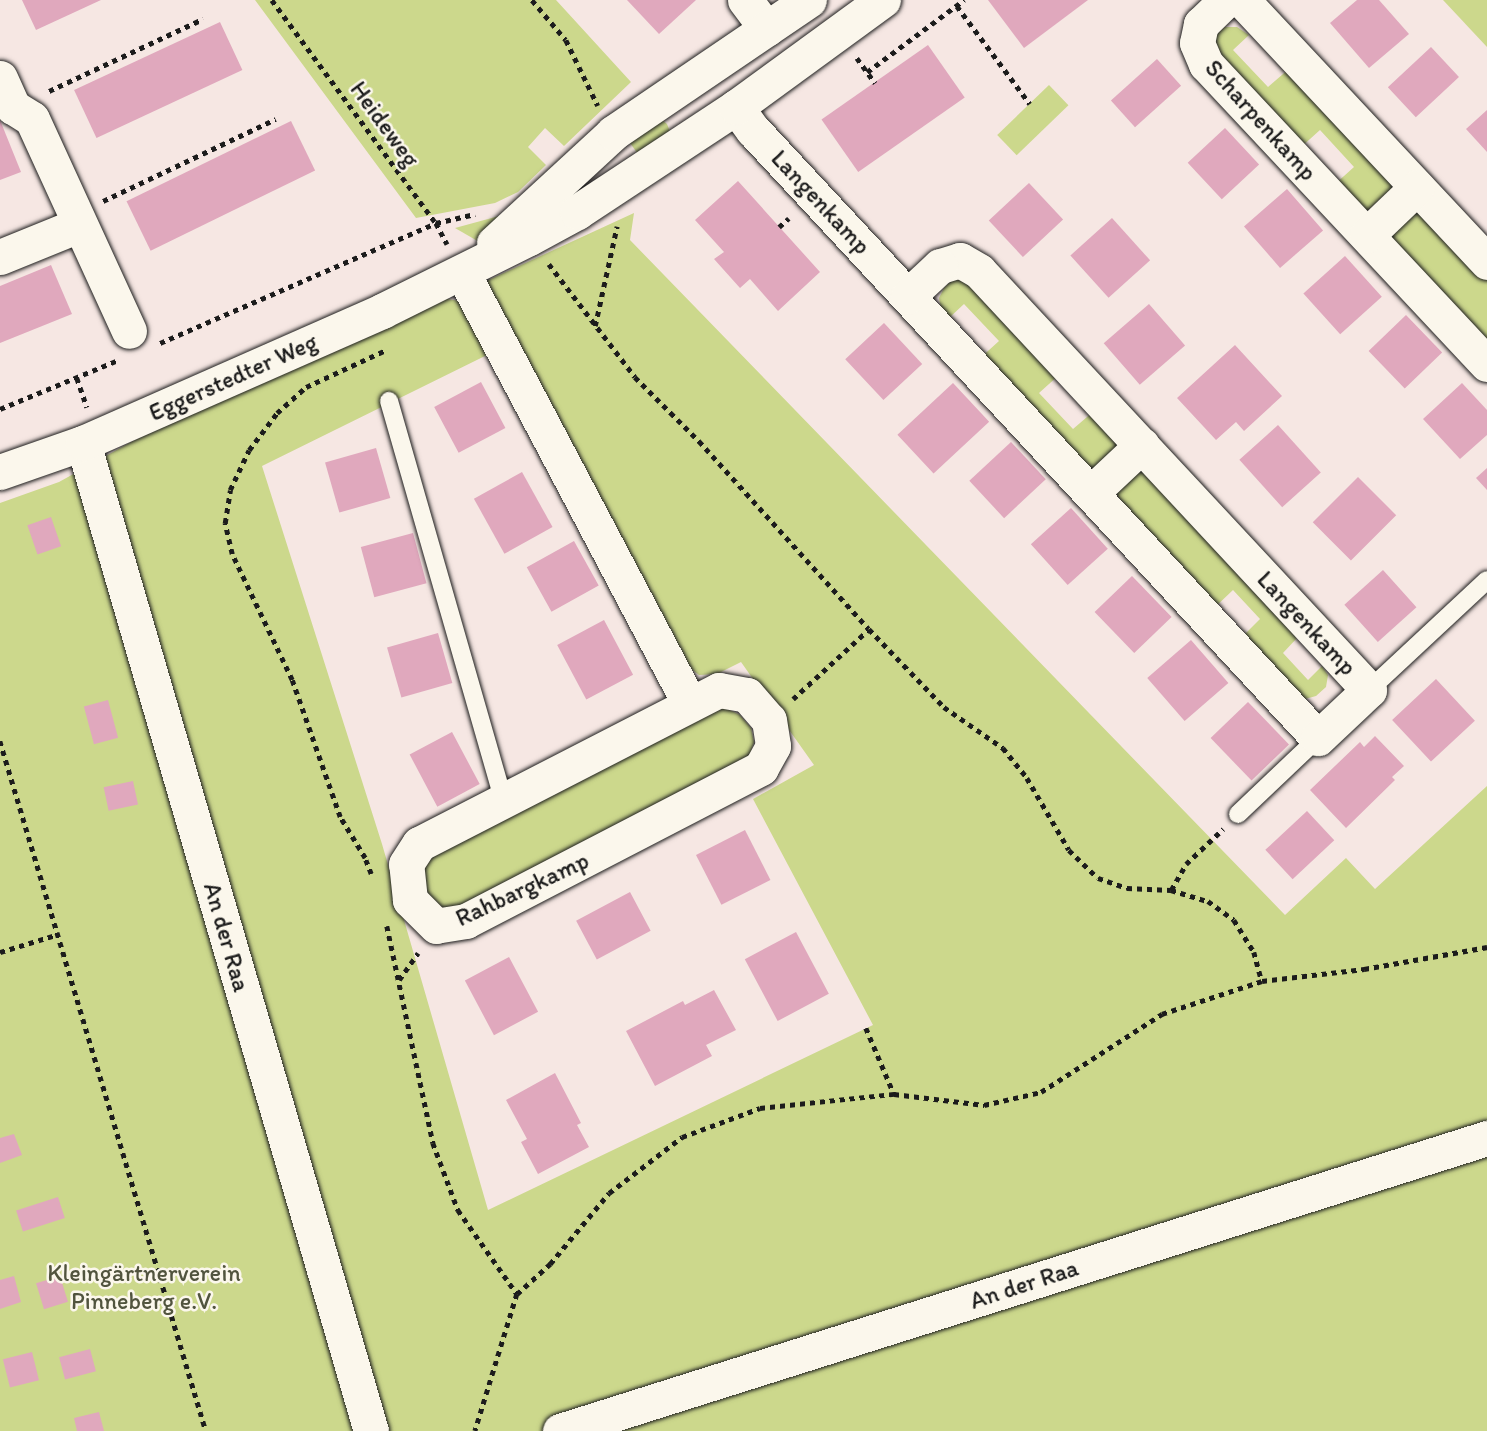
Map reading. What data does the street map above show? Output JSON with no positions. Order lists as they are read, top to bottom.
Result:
{
  "streets": {
    "street": [
      "Scharpenkamp",
      "Langenkamp",
      "Eggerstedter Weg",
      "Rahbargkamp",
      "An der Raa"
    ],
    "path": ["Heideweg"]
  },
  "crossings": [
    ["Heideweg", "Eggerstedter Weg"],
    ["Langenkamp", "Eggerstedter Weg"],
    ["Eggerstedter Weg", "An der Raa"]
  ],
  "parks": ["Kleingärtnerverein Pinneberg e.V."]
}
